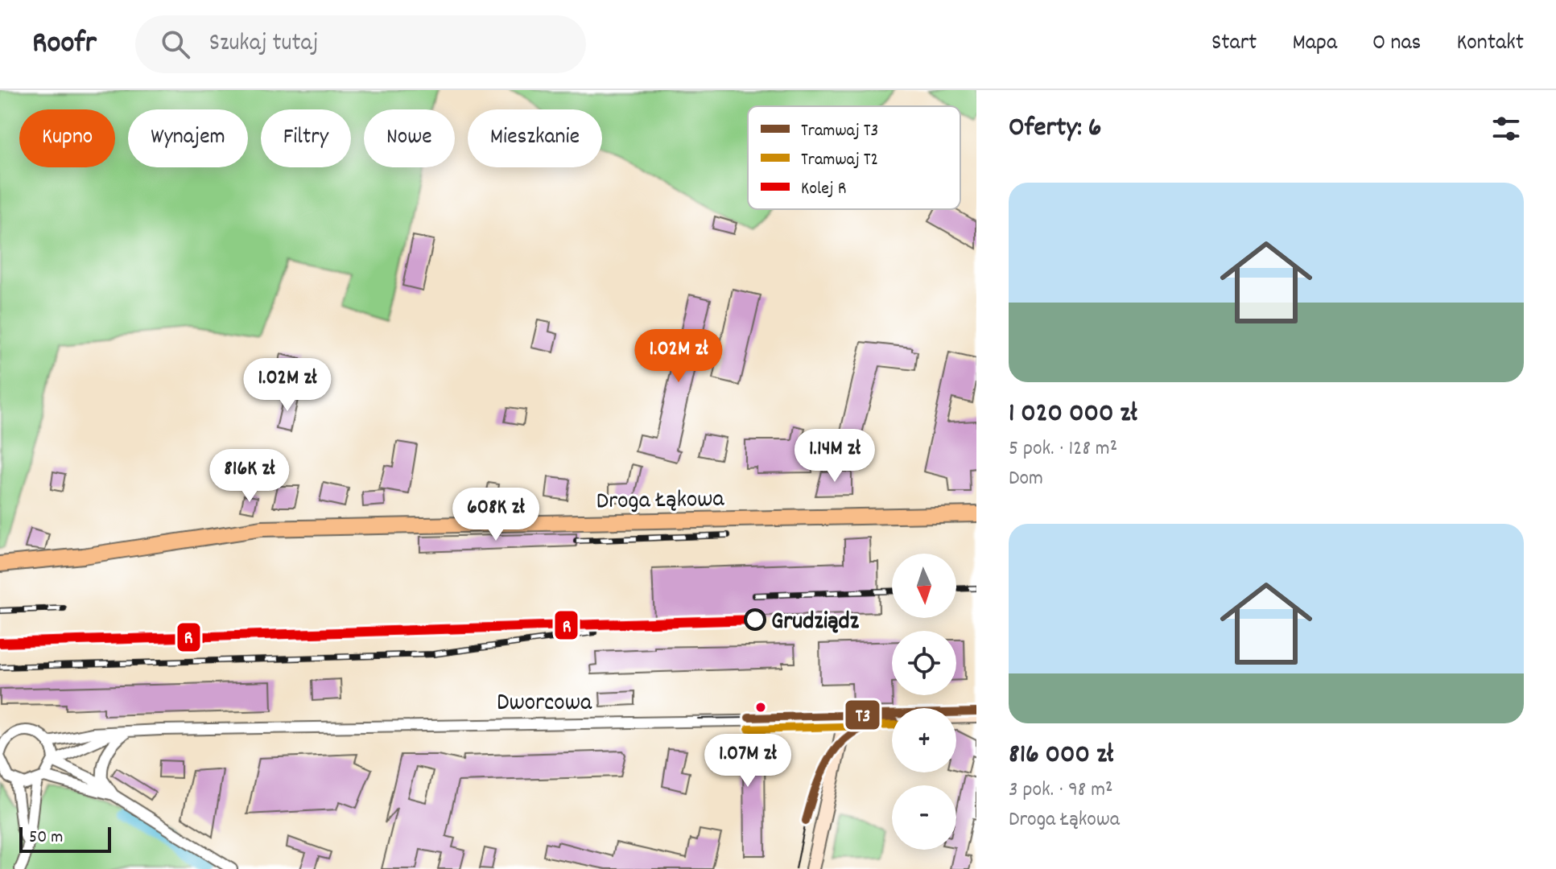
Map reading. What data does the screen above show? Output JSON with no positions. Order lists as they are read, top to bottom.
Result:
{
  "streets": {
    "main road": ["Droga Łąkowa"],
    "street": ["Dworcowa"]
  },
  "places": ["Grudziądz"],
  "lines": ["rail line R", "tram line T3", "tram line T2"],
  "legend": ["Tramwaj T3", "Tramwaj T2", "Kolej R"],
  "scale_bar": "50 m",
  "north": "bottom",
  "page": {
    "header": "Roofr",
    "search": "Szukaj tutaj",
    "nav": [
      "Start",
      "Mapa",
      "O nas",
      "Kontakt"
    ],
    "heading": "Oferty: 6",
    "chip": [
      "Kupno",
      "Wynajem",
      "Filtry",
      "Nowe",
      "Mieszkanie"
    ],
    "list": [
      {
        "name": "1 020 000 zł",
        "note": "5 pok. · 128 m² · Dom"
      },
      {
        "name": "816 000 zł",
        "note": "3 pok. · 98 m² · Droga Łąkowa"
      }
    ],
    "price": [
      "1.02M zł",
      "1.02M zł",
      "1.14M zł",
      "816K zł",
      "608K zł",
      "1.07M zł"
    ],
    "map_buttons": ["+", "−"],
    "scale": "50 m"
  }
}
